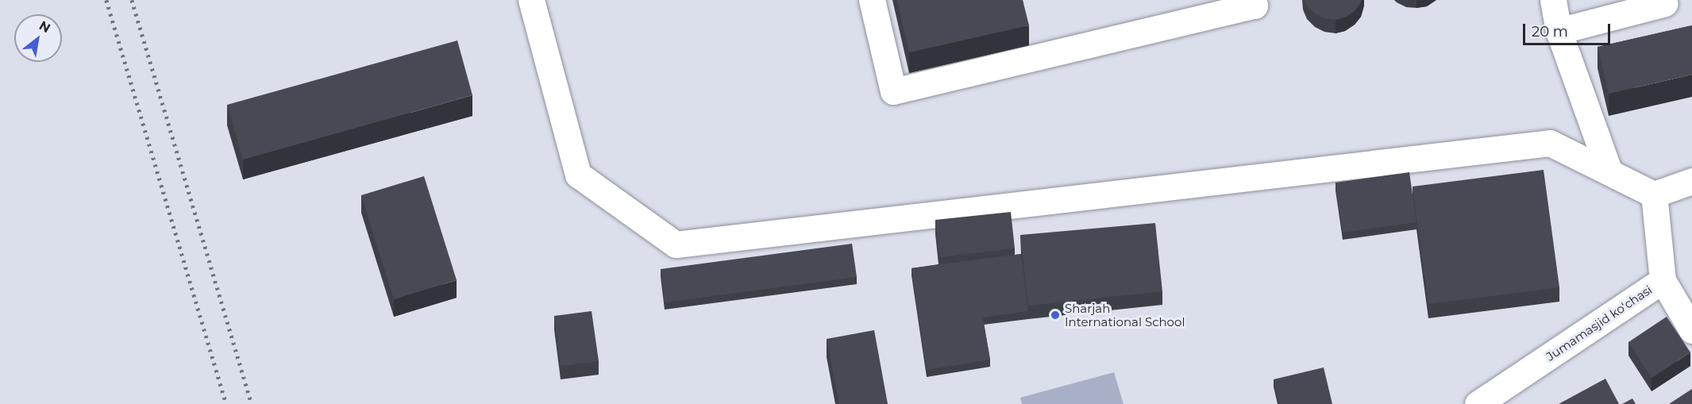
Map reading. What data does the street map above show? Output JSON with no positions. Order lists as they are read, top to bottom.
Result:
{
  "streets": {
    "street": ["Jumamasjid koʻchasi"]
  },
  "places": ["Sharjah International School"],
  "scale_bar": "20 m",
  "north": "top right"
}
